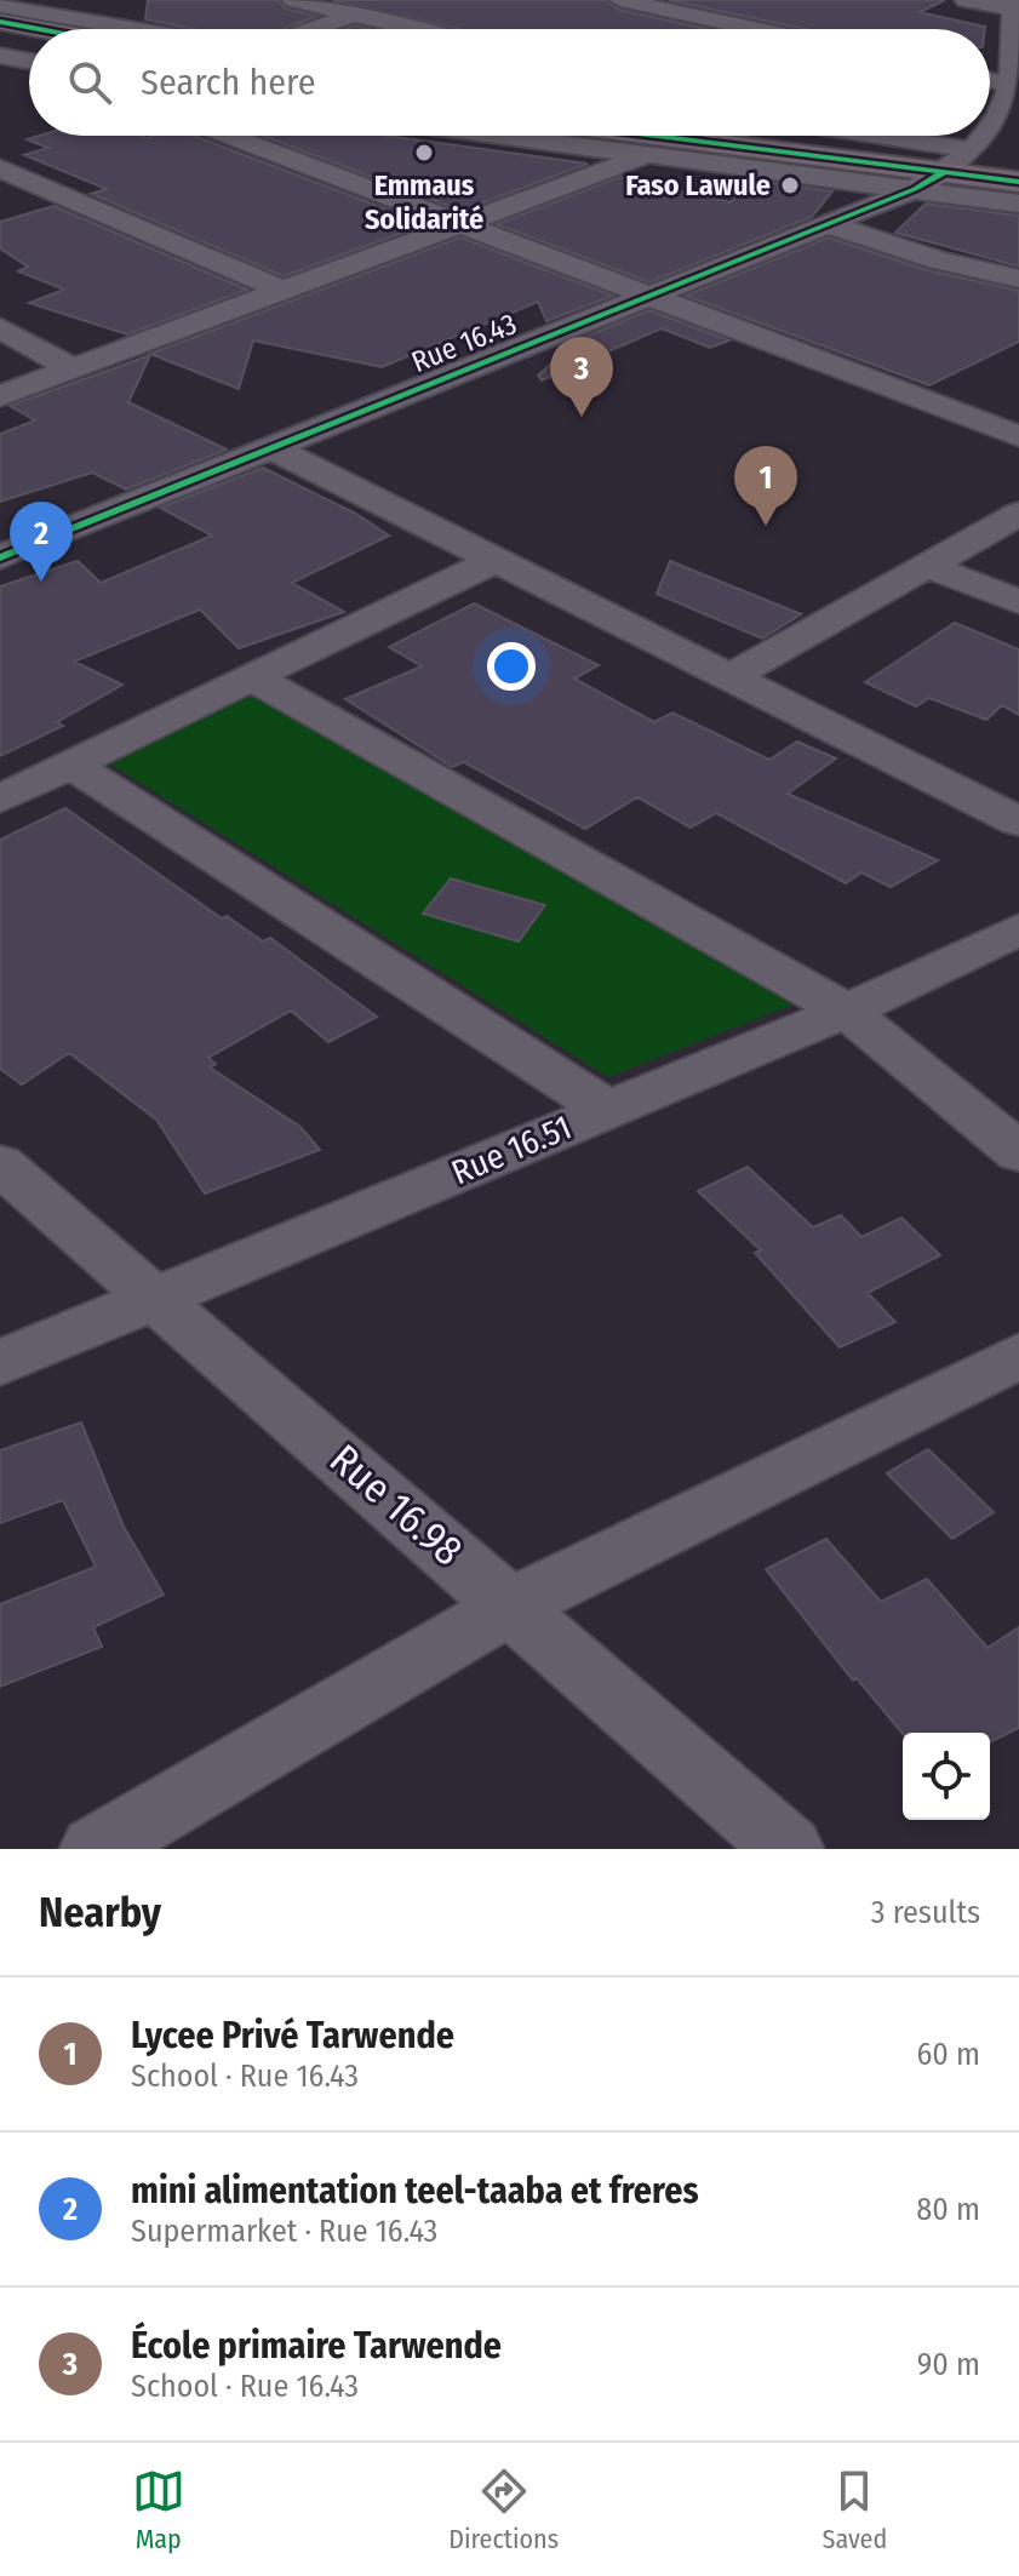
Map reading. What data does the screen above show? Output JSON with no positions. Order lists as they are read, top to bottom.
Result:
{
  "streets": {
    "street": ["Rue 16.43", "Rue 16.51", "Rue 16.98"]
  },
  "crossings": [
    ["Rue 16.51", "Rue 16.98"]
  ],
  "places": ["Emmaus Solidarité", "Faso Lawule"],
  "page": {
    "search": "Search here",
    "pins": ["3", "1", "2"],
    "heading": ["Nearby", "3 results"],
    "list": [
      {
        "mark": "1",
        "name": "Lycee Privé Tarwende",
        "note": "School · Rue 16.43",
        "value": "60 m"
      },
      {
        "mark": "2",
        "name": "mini alimentation teel-taaba et freres",
        "note": "Supermarket · Rue 16.43",
        "value": "80 m"
      },
      {
        "mark": "3",
        "name": "École primaire Tarwende",
        "note": "School · Rue 16.43",
        "value": "90 m"
      }
    ],
    "nav": ["Map", "Directions", "Saved"]
  }
}
